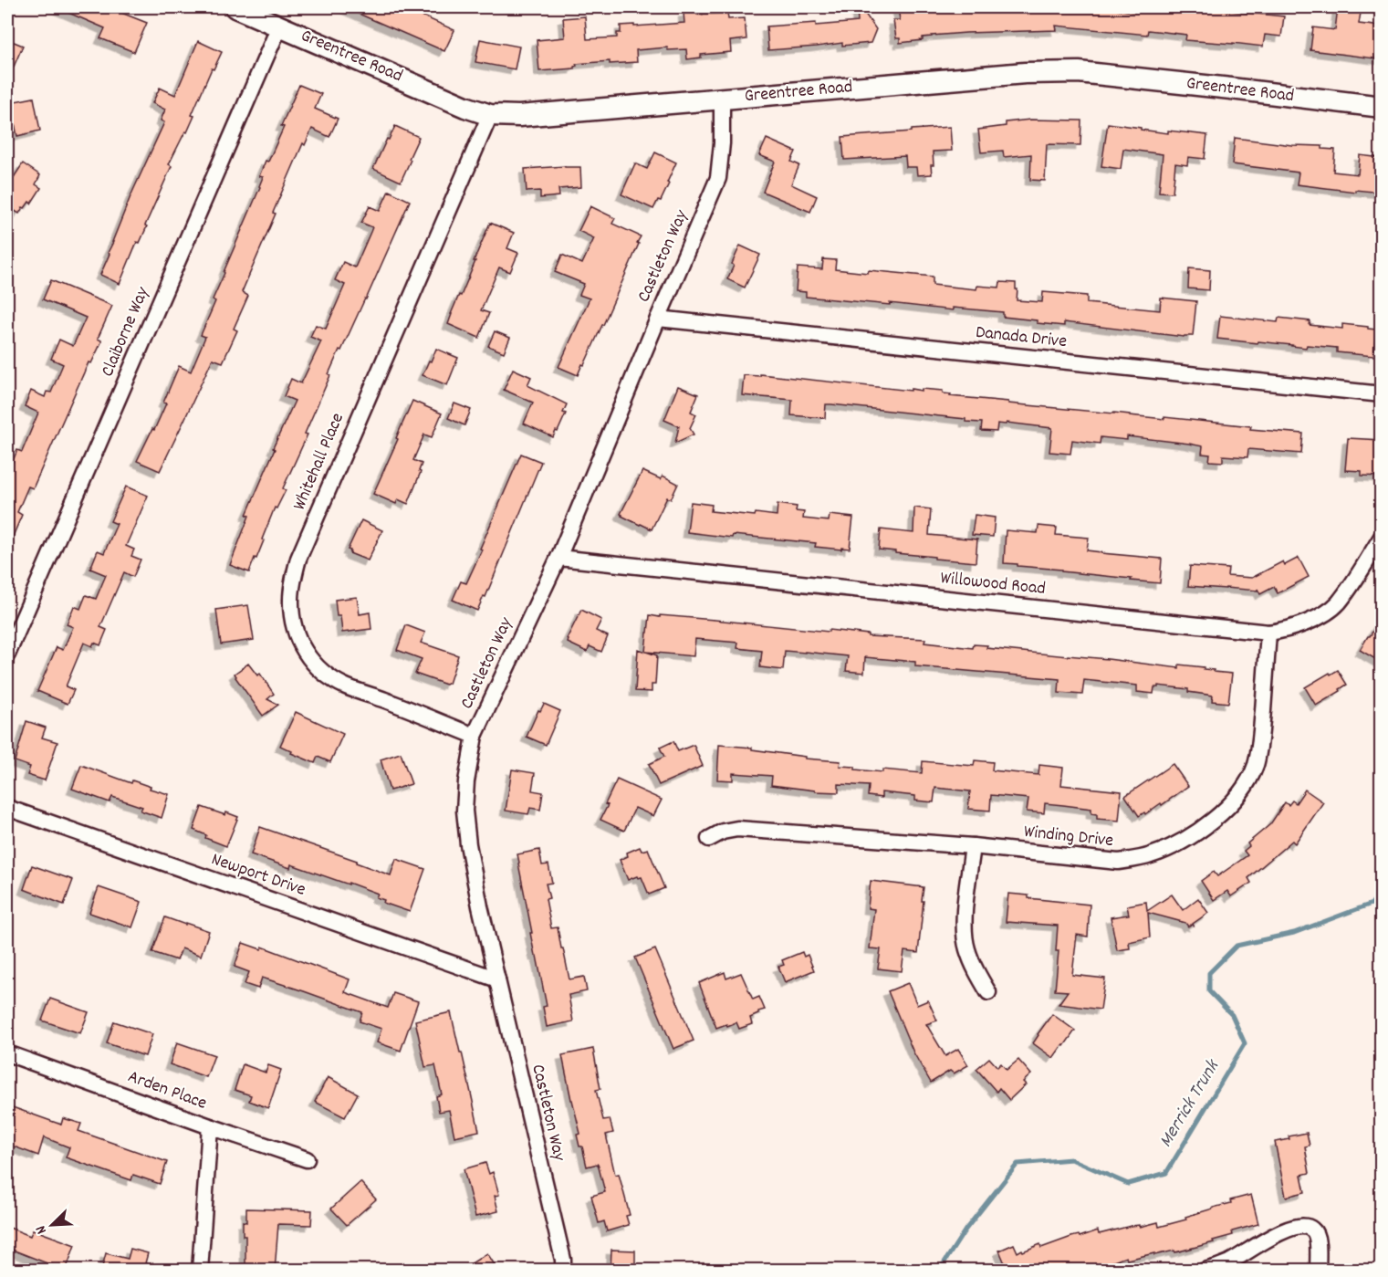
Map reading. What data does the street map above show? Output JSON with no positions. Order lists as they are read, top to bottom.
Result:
{
  "streets": {
    "street": [
      "Greentree Road",
      "Castleton Way",
      "Claiborne Way",
      "Danada Drive",
      "Whitehall Place",
      "Willowood Road",
      "Winding Drive",
      "Newport Drive",
      "Arden Place"
    ]
  },
  "crossings": [
    ["Greentree Road", "Castleton Way"],
    ["Greentree Road", "Claiborne Way"],
    ["Greentree Road", "Whitehall Place"],
    ["Castleton Way", "Danada Drive"],
    ["Castleton Way", "Whitehall Place"],
    ["Castleton Way", "Willowood Road"],
    ["Castleton Way", "Newport Drive"],
    ["Willowood Road", "Winding Drive"]
  ],
  "water": ["Merrick Trunk"],
  "north": "bottom left"
}
